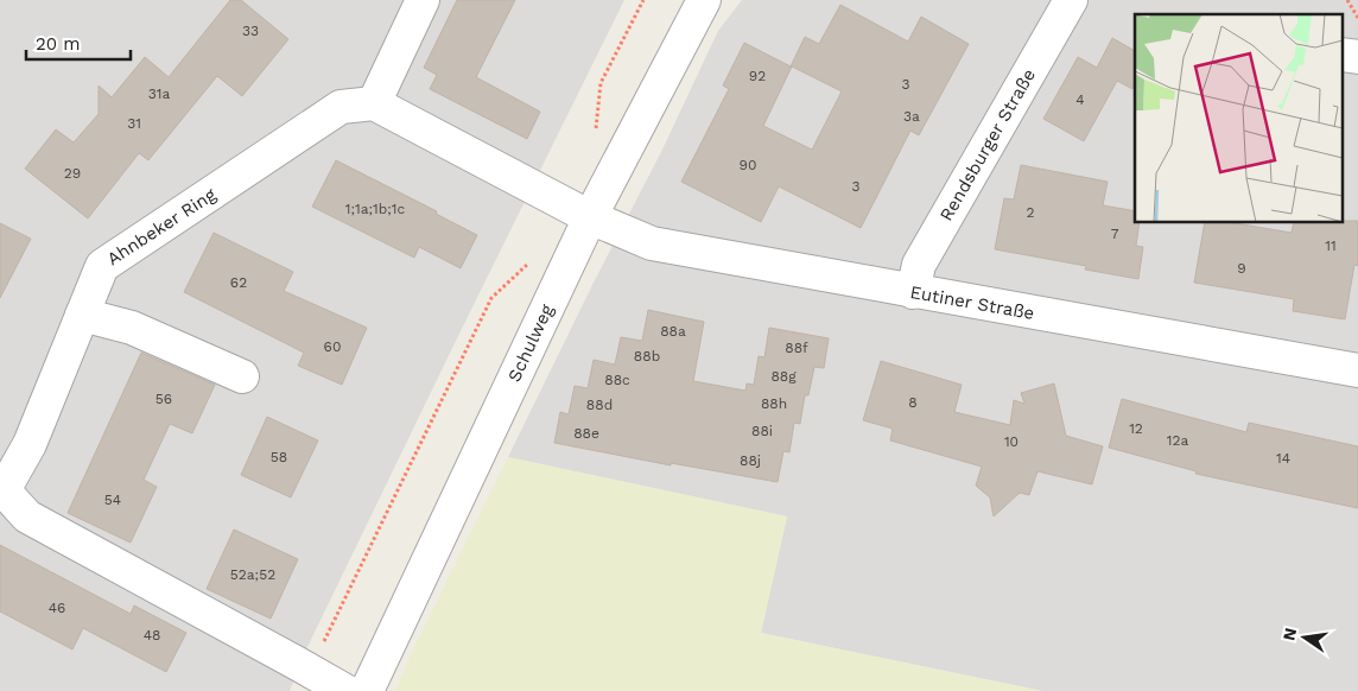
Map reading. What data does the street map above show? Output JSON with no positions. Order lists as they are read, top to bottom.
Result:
{
  "streets": {
    "street": [
      "Rendsburger Straße",
      "Ahnbeker Ring",
      "Eutiner Straße",
      "Schulweg"
    ]
  },
  "crossings": [
    ["Rendsburger Straße", "Eutiner Straße"],
    ["Eutiner Straße", "Schulweg"]
  ],
  "house_numbers": [
    "33",
    "92",
    "3",
    "31a",
    "4",
    "3a",
    "31",
    "90",
    "29",
    "3",
    "1;1a;1b;1c",
    "2",
    "7",
    "11",
    "9",
    "62",
    "88a",
    "60",
    "88f",
    "88b",
    "88g",
    "88c",
    "56",
    "8",
    "88h",
    "88d",
    "12",
    "88i",
    "88e",
    "12a",
    "10",
    "58",
    "14",
    "88j",
    "54",
    "52a;52",
    "46",
    "48"
  ],
  "scale_bar": "20 m",
  "north": "left"
}
